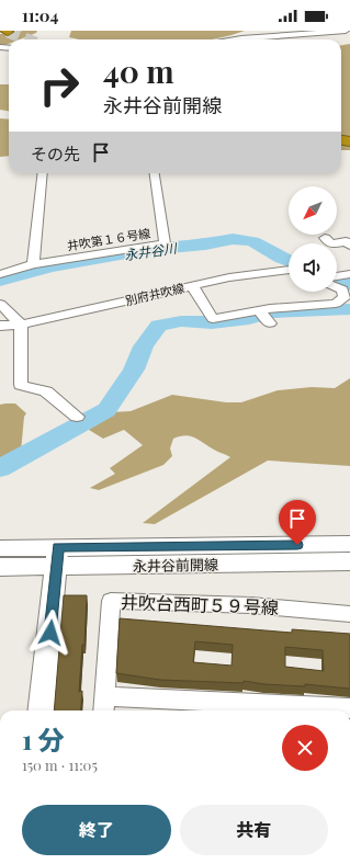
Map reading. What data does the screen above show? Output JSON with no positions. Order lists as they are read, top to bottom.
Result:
{
  "streets": {
    "street": [
      "井吹第１６号線",
      "別府井吹線",
      "永井谷前開線",
      "井吹台西町５９号線"
    ]
  },
  "water": ["永井谷川"],
  "north": "bottom left",
  "page": {
    "status": "11:04",
    "turn": ["40 m", "永井谷前開線"],
    "then": "その先",
    "heading": ["1 分", "150 m · 11:05"],
    "buttons": ["終了", "共有"]
  }
}
